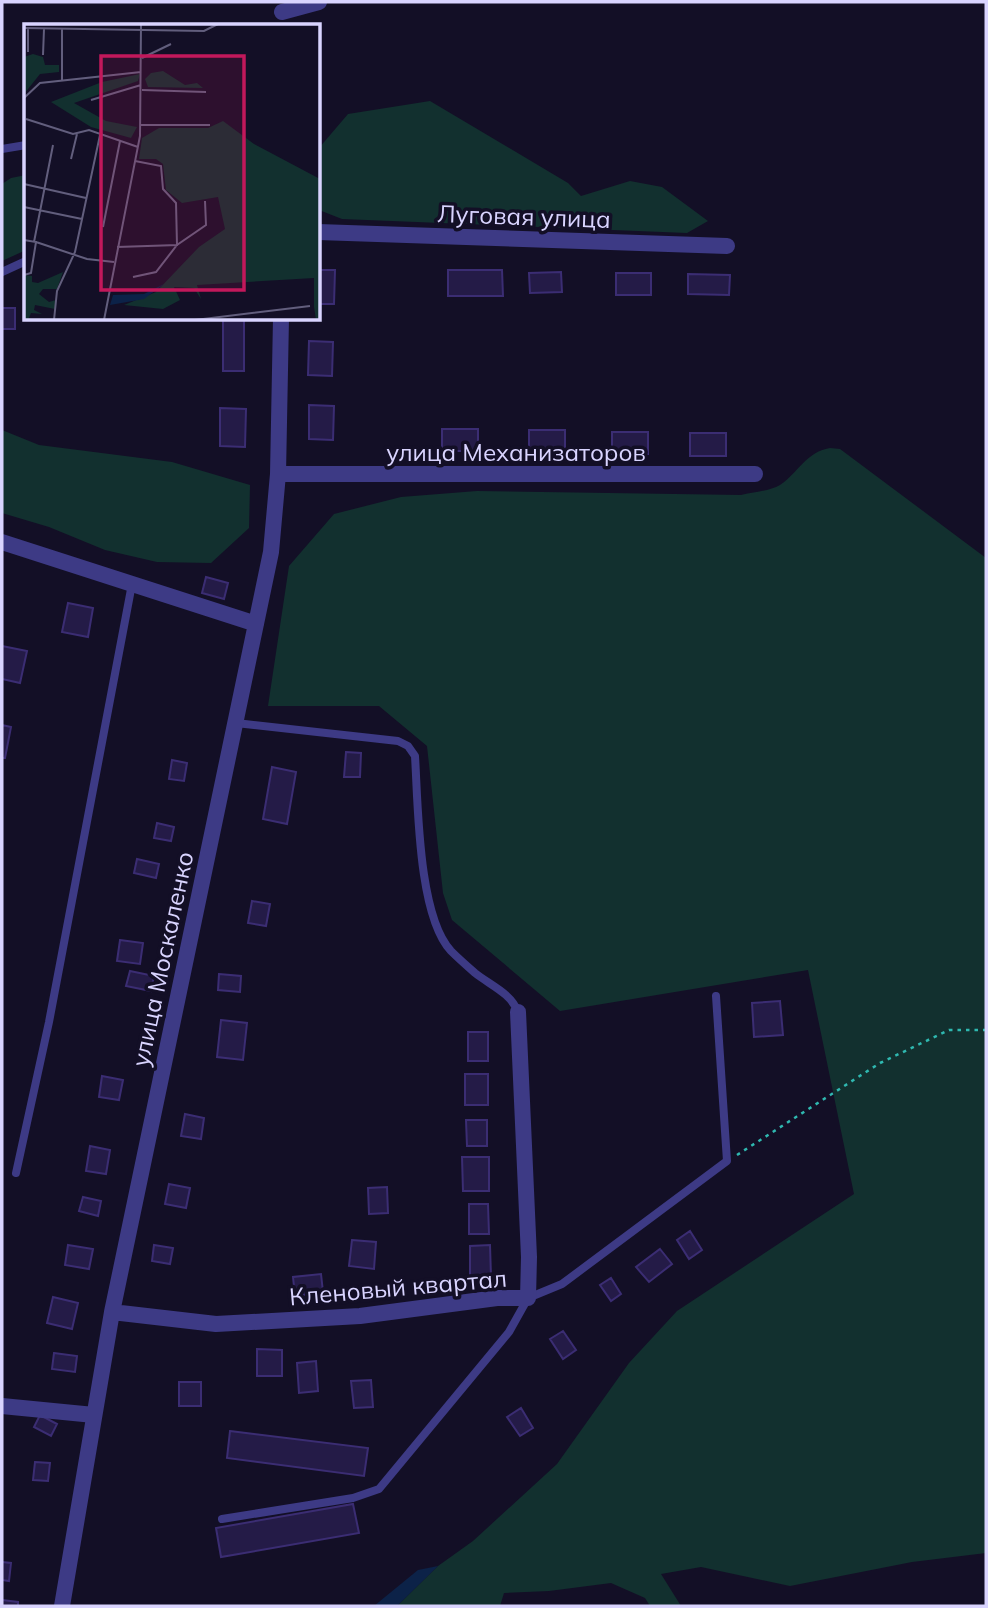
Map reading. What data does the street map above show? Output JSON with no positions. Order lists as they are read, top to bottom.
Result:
{
  "streets": {
    "street": [
      "Луговая улица",
      "улица Механизаторов",
      "улица Москаленко",
      "Кленовый квартал"
    ]
  },
  "crossings": [
    ["улица Механизаторов", "улица Москаленко"],
    ["улица Москаленко", "Кленовый квартал"]
  ]
}
